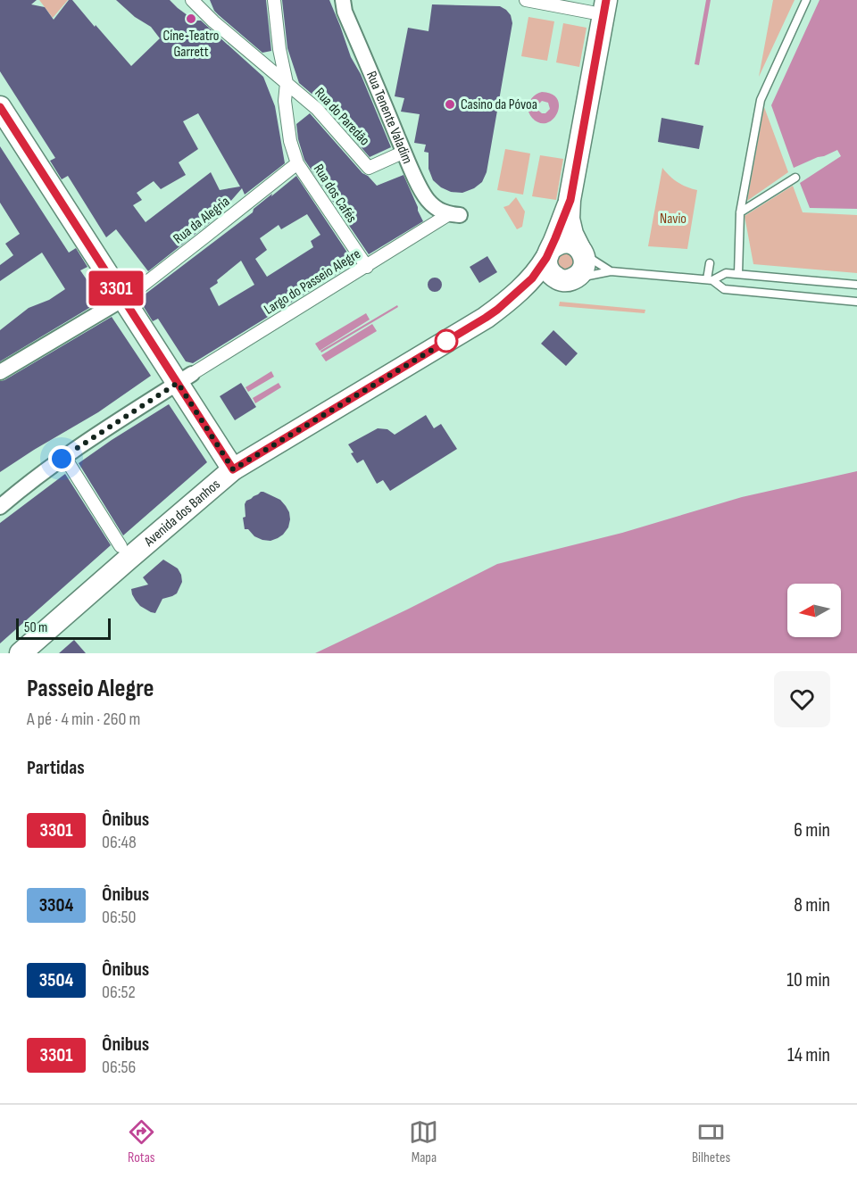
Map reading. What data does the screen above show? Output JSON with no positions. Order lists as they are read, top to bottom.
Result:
{
  "streets": {
    "main road": ["Avenida dos Banhos"],
    "street": [
      "Rua do Paredão",
      "Rua Tenente Valadim",
      "Rua dos Cafés",
      "Rua da Alegria",
      "Largo do Passeio Alegre"
    ]
  },
  "crossings": [
    ["Rua do Paredão", "Rua Tenente Valadim"],
    ["Rua do Paredão", "Rua dos Cafés"],
    ["Rua Tenente Valadim", "Largo do Passeio Alegre"],
    ["Rua dos Cafés", "Rua da Alegria"],
    ["Rua dos Cafés", "Largo do Passeio Alegre"]
  ],
  "parks": ["Navio"],
  "places": ["Cine-Teatro Garrett", "Casino da Póvoa"],
  "lines": ["bus line 3301"],
  "scale_bar": "50 m",
  "north": "left",
  "page": {
    "on_map": "3301",
    "scale": "50 m",
    "heading": [
      ["Passeio Alegre", "A pé · 4 min · 260 m"],
      "Partidas"
    ],
    "list": [
      {
        "mark": "3301",
        "name": "Ônibus",
        "note": "06:48",
        "value": "6 min"
      },
      {
        "mark": "3304",
        "name": "Ônibus",
        "note": "06:50",
        "value": "8 min"
      },
      {
        "mark": "3504",
        "name": "Ônibus",
        "note": "06:52",
        "value": "10 min"
      },
      {
        "mark": "3301",
        "name": "Ônibus",
        "note": "06:56",
        "value": "14 min"
      }
    ],
    "tabs": ["Rotas", "Mapa", "Bilhetes"]
  }
}
